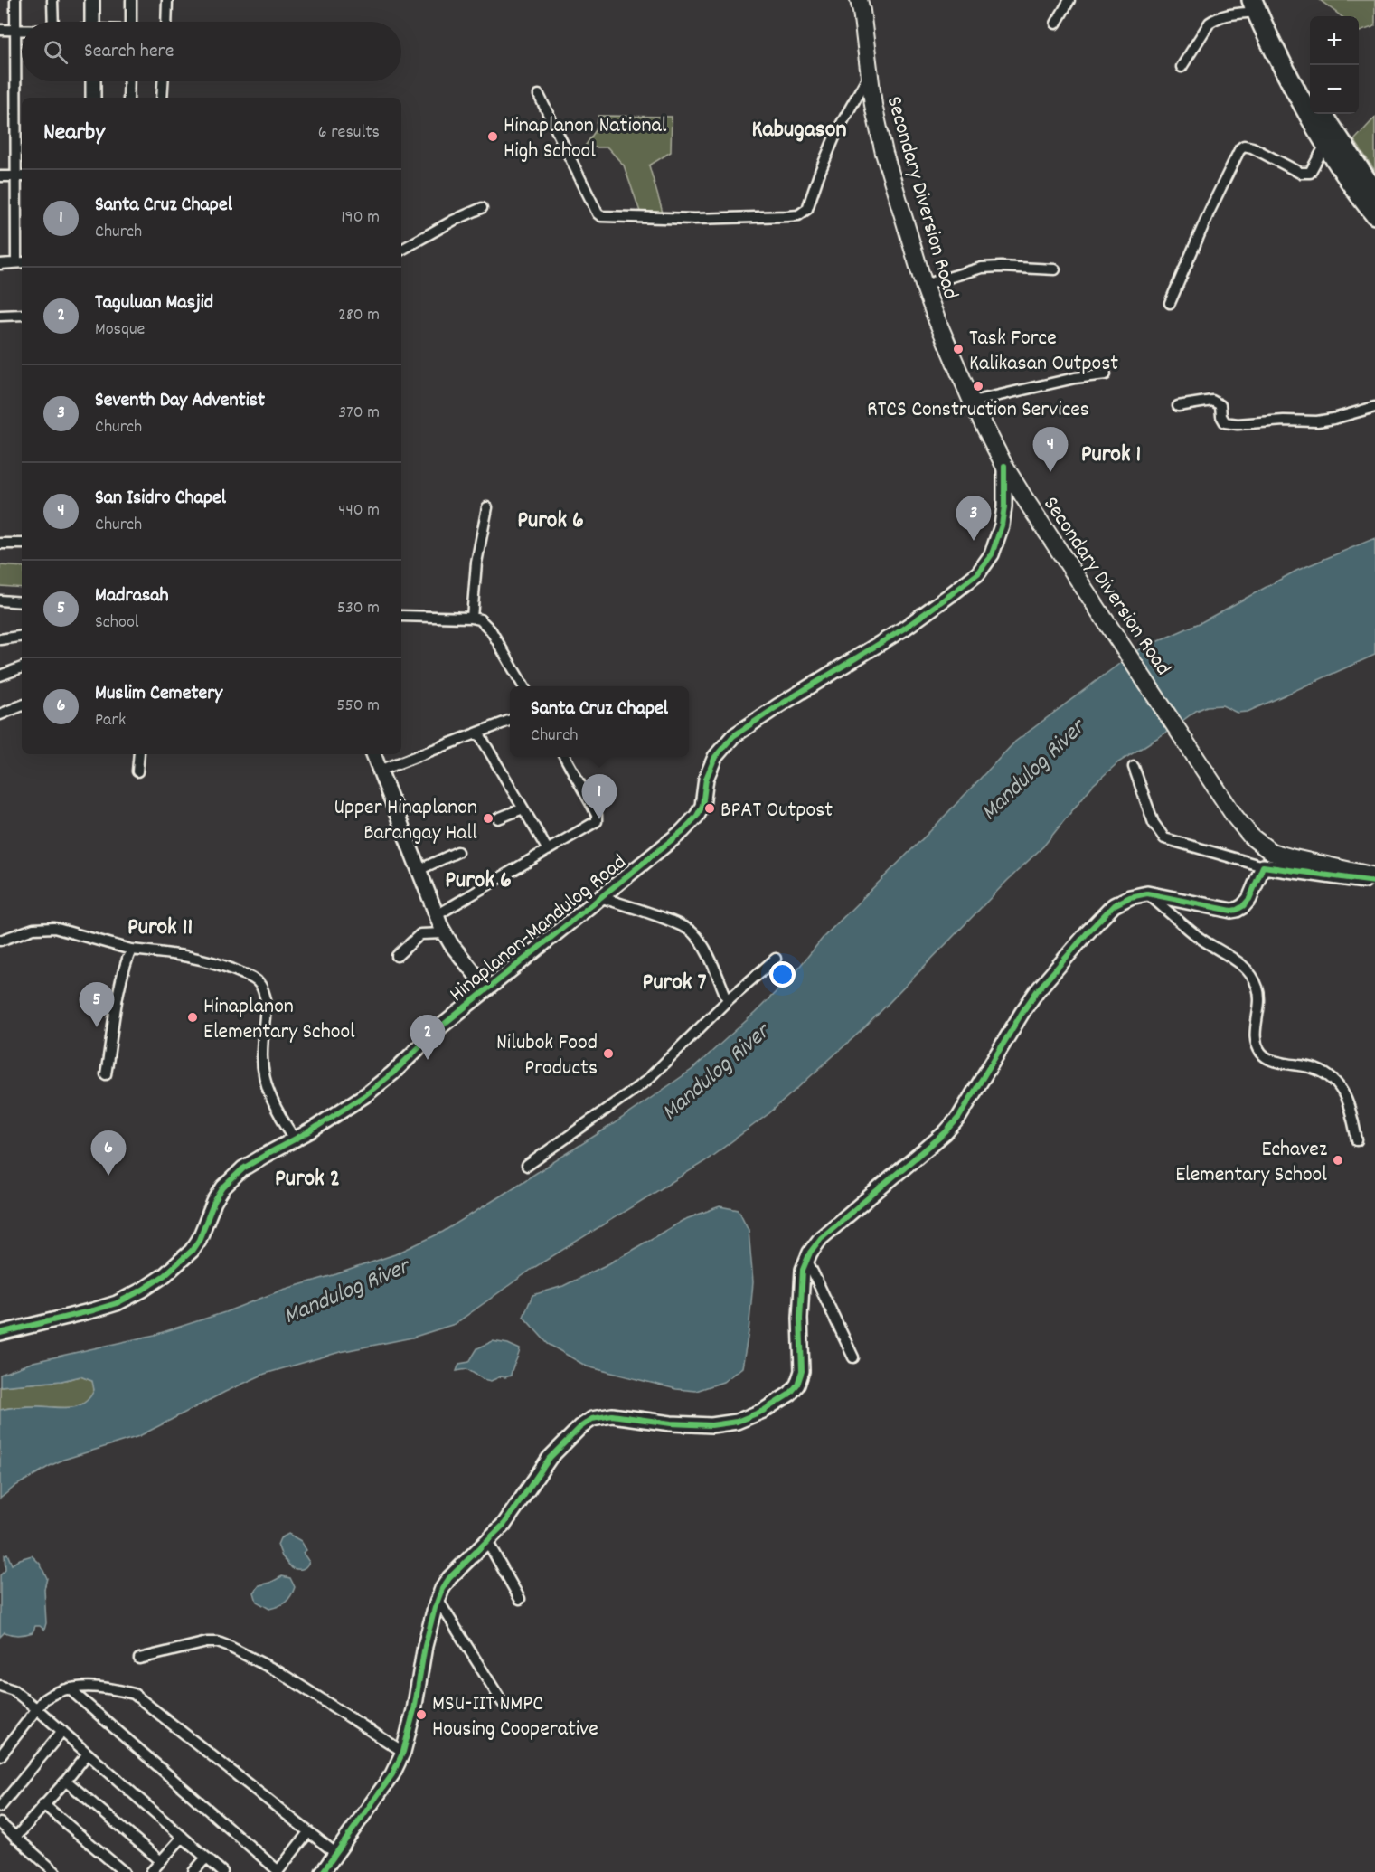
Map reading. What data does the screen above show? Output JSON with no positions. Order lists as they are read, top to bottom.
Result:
{
  "streets": {
    "main road": ["Secondary Diversion Road"],
    "street": ["Hinaplanon-Mandulog Road"]
  },
  "crossings": [
    ["Secondary Diversion Road", "Hinaplanon-Mandulog Road"]
  ],
  "districts": [
    "Kabugason",
    "Purok 1",
    "Purok 6",
    "Purok 6",
    "Purok 11",
    "Purok 7",
    "Purok 2"
  ],
  "water": ["Mandulog River"],
  "places": [
    "Hinaplanon National High School",
    "Task Force Kalikasan Outpost",
    "RTCS Construction Services",
    "BPAT Outpost",
    "Upper Hinaplanon Barangay Hall",
    "Hinaplanon Elementary School",
    "Nilubok Food Products",
    "Echavez Elementary School",
    "MSU-IIT NMPC Housing Cooperative"
  ],
  "page": {
    "map_buttons": ["+", "−"],
    "search": "Search here",
    "heading": ["Nearby", "6 results"],
    "list": [
      {
        "mark": "1",
        "name": "Santa Cruz Chapel",
        "note": "Church",
        "value": "190 m"
      },
      {
        "mark": "2",
        "name": "Taguluan Masjid",
        "note": "Mosque",
        "value": "280 m"
      },
      {
        "mark": "3",
        "name": "Seventh Day Adventist",
        "note": "Church",
        "value": "370 m"
      },
      {
        "mark": "4",
        "name": "San Isidro Chapel",
        "note": "Church",
        "value": "440 m"
      },
      {
        "mark": "5",
        "name": "Madrasah",
        "note": "School",
        "value": "530 m"
      },
      {
        "mark": "6",
        "name": "Muslim Cemetery",
        "note": "Park",
        "value": "550 m"
      }
    ],
    "pins": [
      "4",
      "3",
      "1",
      "5",
      "2",
      "6"
    ],
    "popup": ["Santa Cruz Chapel", "Church"]
  }
}
